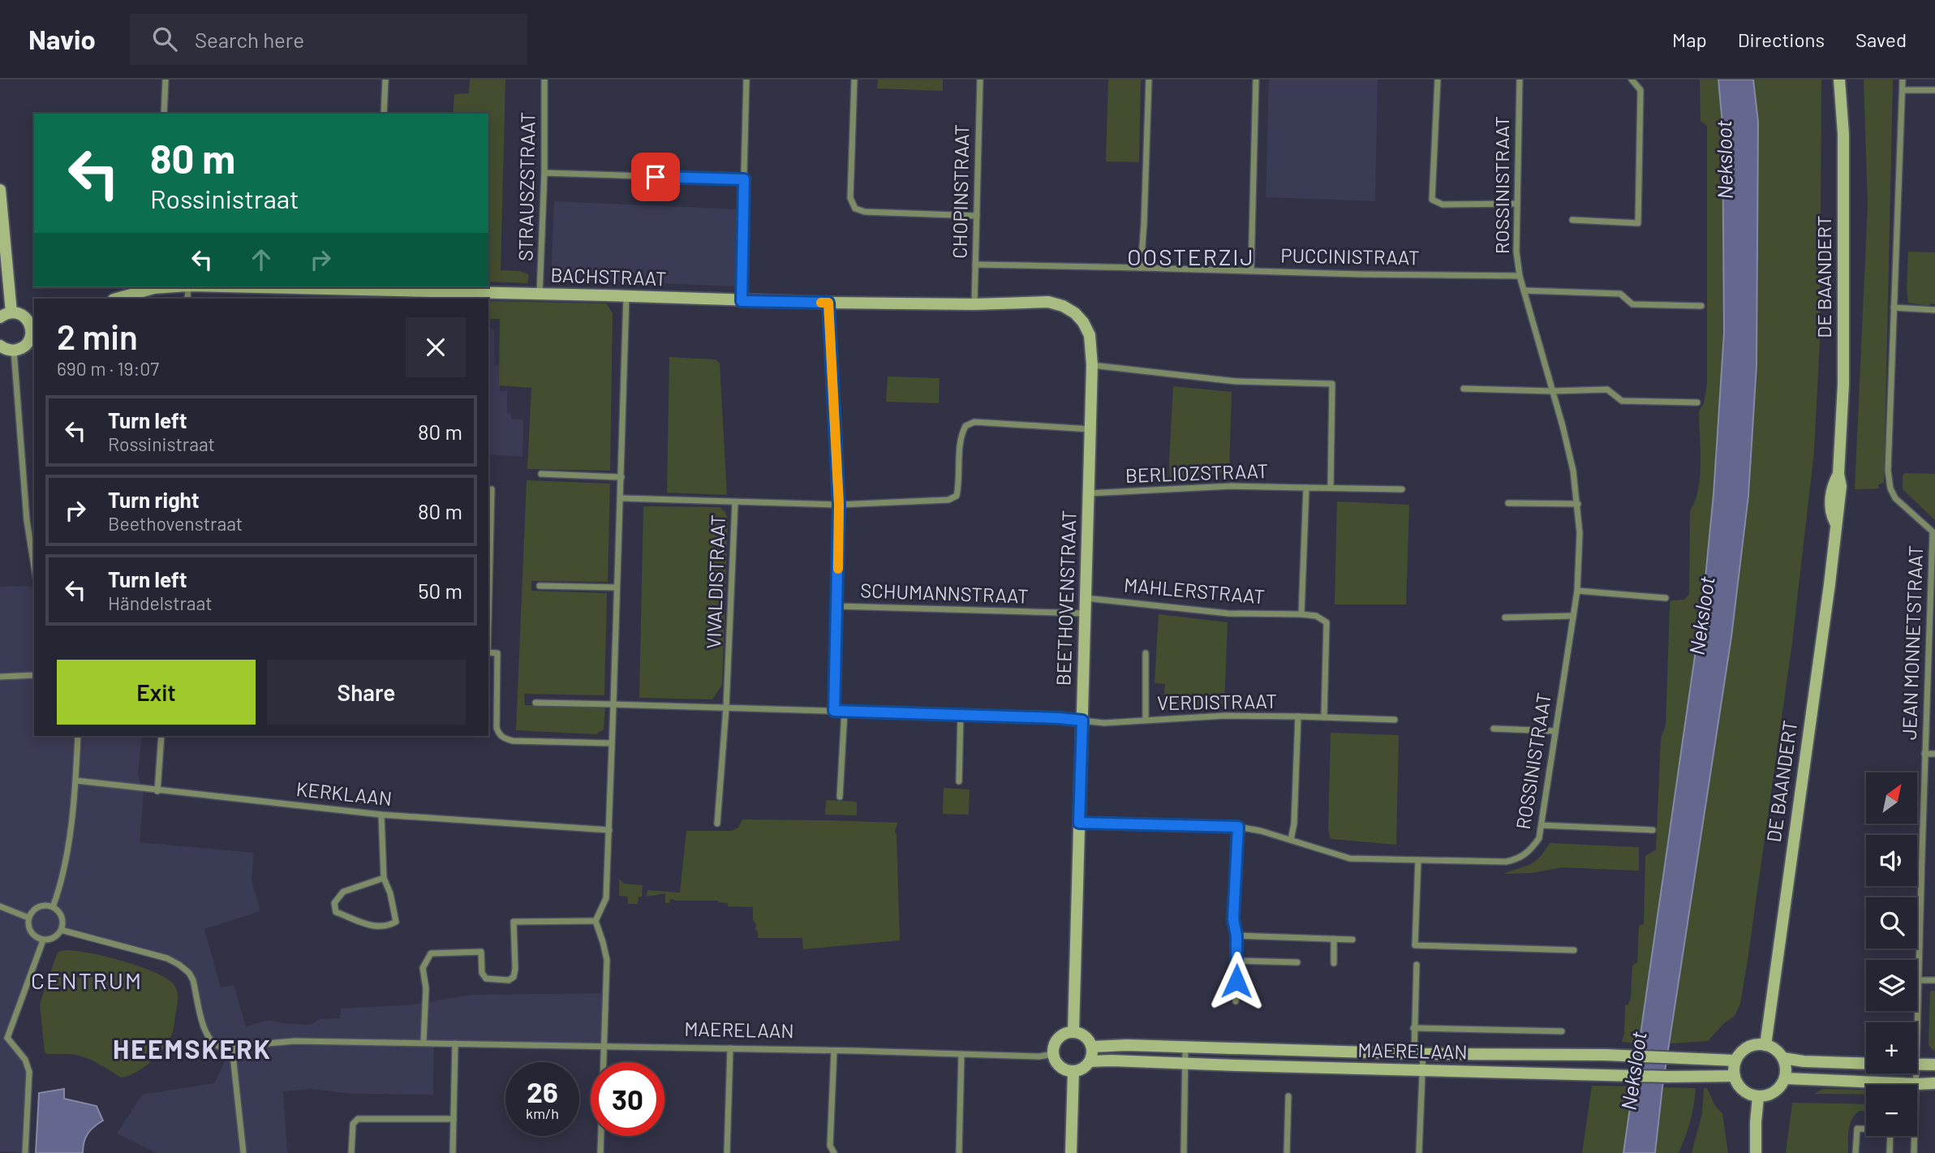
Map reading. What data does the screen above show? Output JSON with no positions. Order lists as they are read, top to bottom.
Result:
{
  "streets": {
    "street": [
      "ROSSINISTRAAT",
      "STRAUSZSTRAAT",
      "CHOPINSTRAAT",
      "PUCCINISTRAAT",
      "DE BAANDERT",
      "BACHSTRAAT",
      "BERLIOZSTRAAT",
      "VIVALDISTRAAT",
      "MAHLERSTRAAT",
      "SCHUMANNSTRAAT",
      "BEETHOVENSTRAAT",
      "JEAN MONNETSTRAAT",
      "VERDISTRAAT",
      "KERKLAAN",
      "MAERELAAN"
    ]
  },
  "crossings": [
    ["ROSSINISTRAAT", "PUCCINISTRAAT"],
    ["ROSSINISTRAAT", "BEETHOVENSTRAAT"],
    ["ROSSINISTRAAT", "VERDISTRAAT"],
    ["STRAUSZSTRAAT", "BACHSTRAAT"],
    ["CHOPINSTRAAT", "PUCCINISTRAAT"],
    ["CHOPINSTRAAT", "BACHSTRAAT"],
    ["DE BAANDERT", "MAERELAAN"],
    ["BACHSTRAAT", "BEETHOVENSTRAAT"],
    ["BERLIOZSTRAAT", "BEETHOVENSTRAAT"],
    ["VIVALDISTRAAT", "VERDISTRAAT"],
    ["MAHLERSTRAAT", "BEETHOVENSTRAAT"],
    ["SCHUMANNSTRAAT", "BEETHOVENSTRAAT"],
    ["BEETHOVENSTRAAT", "VERDISTRAAT"],
    ["BEETHOVENSTRAAT", "MAERELAAN"]
  ],
  "districts": ["OOSTERZIJ", "CENTRUM", "HEEMSKERK"],
  "water": ["Neksloot"],
  "north": "top right",
  "page": {
    "header": "Navio",
    "search": "Search here",
    "nav": ["Map", "Directions", "Saved"],
    "turn": ["80 m", "Rossinistraat"],
    "heading": ["2 min", "690 m · 19:07"],
    "list": [
      {
        "name": "Turn left",
        "note": "Rossinistraat",
        "value": "80 m"
      },
      {
        "name": "Turn right",
        "note": "Beethovenstraat",
        "value": "80 m"
      },
      {
        "name": "Turn left",
        "note": "Händelstraat",
        "value": "50 m"
      }
    ],
    "buttons": ["Exit", "Share"],
    "map_buttons": ["+", "−"],
    "speed": "26 km/h",
    "limit": "30"
  }
}
